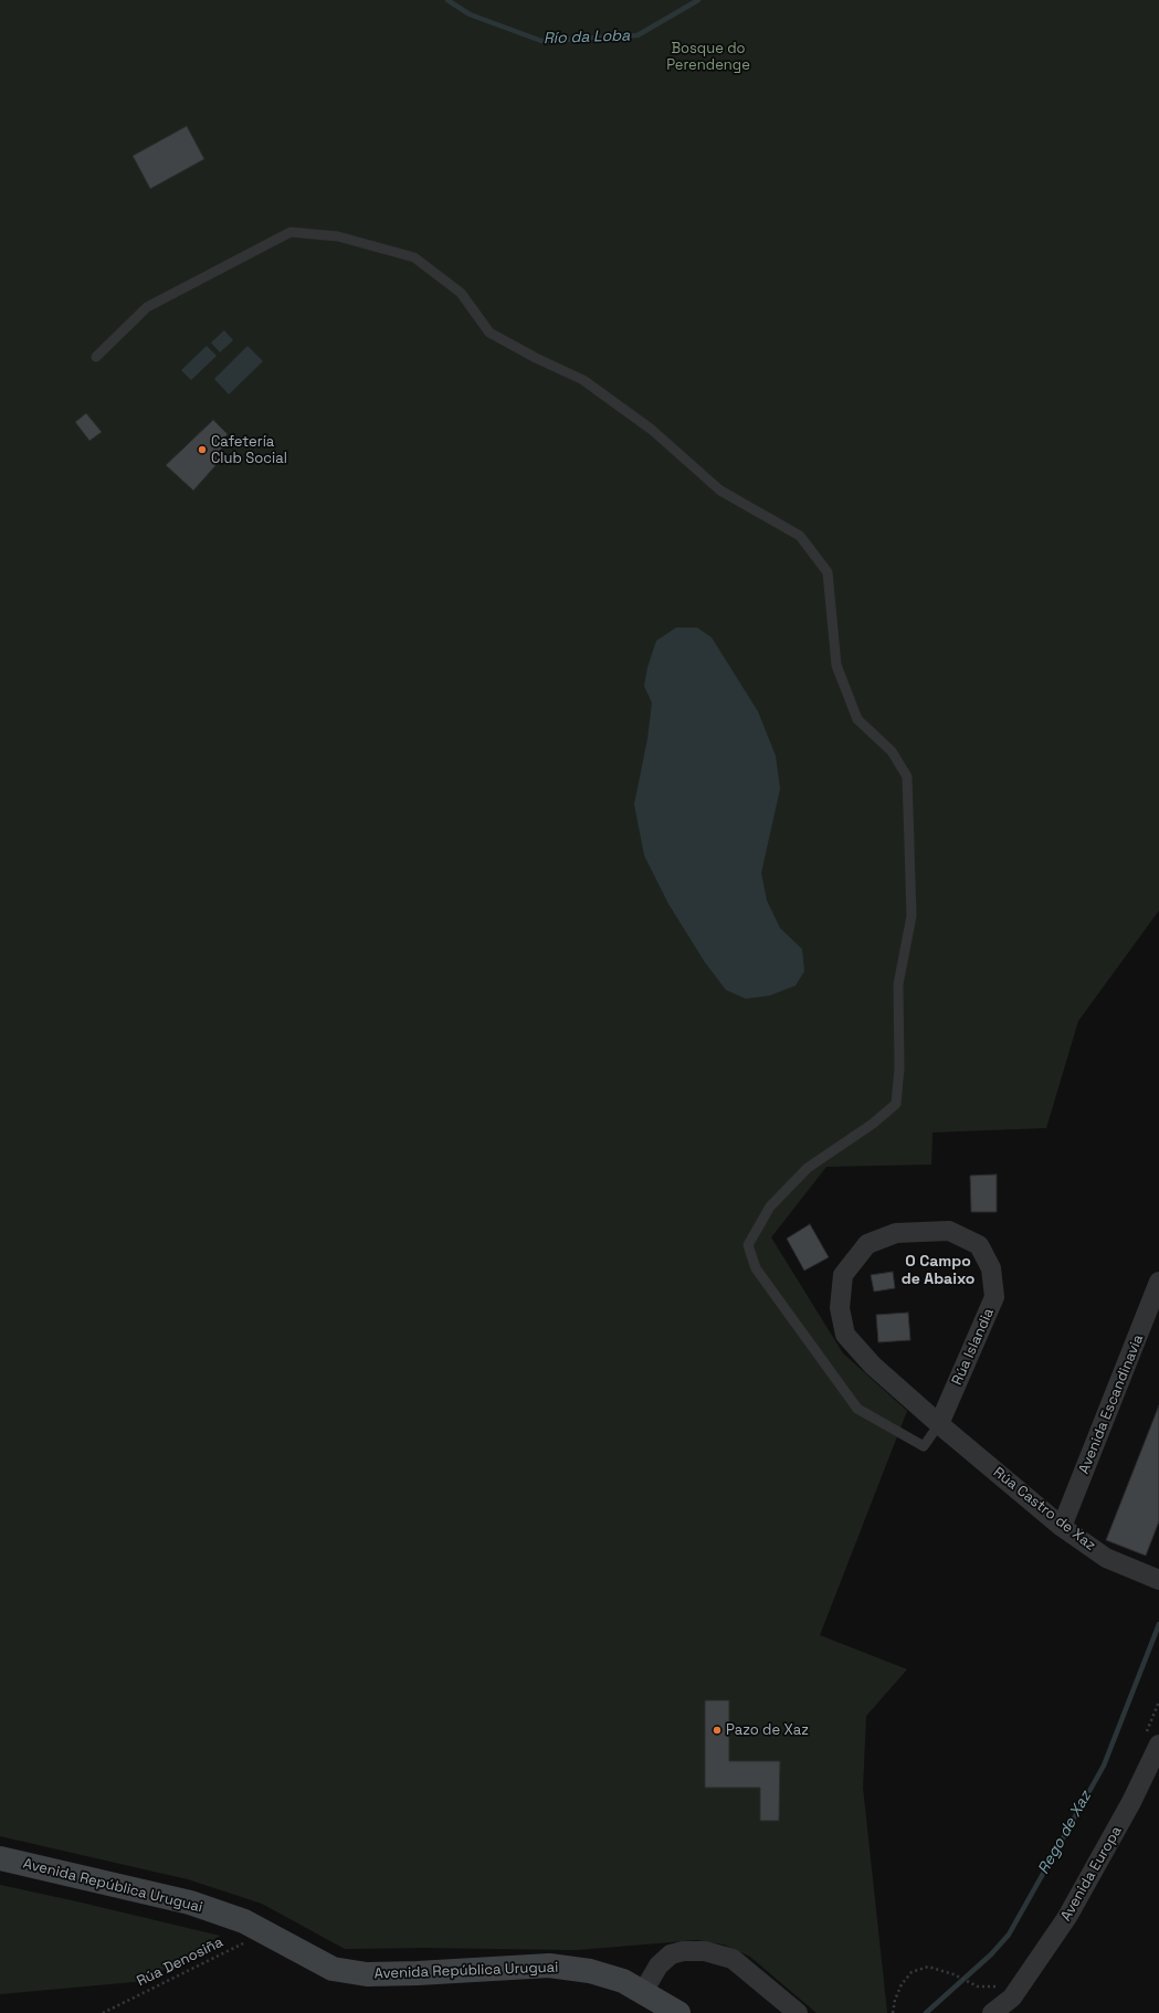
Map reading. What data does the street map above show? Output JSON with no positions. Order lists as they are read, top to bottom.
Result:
{
  "streets": {
    "street": [
      "Rúa Islandia",
      "Avenida Escandinavia",
      "Rúa Castro de Xaz",
      "Avenida Europa",
      "Avenida República Uruguai"
    ],
    "path": ["Rúa Denosiña"]
  },
  "crossings": [
    ["Rúa Islandia", "Rúa Castro de Xaz"],
    ["Avenida Escandinavia", "Rúa Castro de Xaz"],
    ["Avenida República Uruguai", "Rúa Denosiña"]
  ],
  "districts": ["O Campo de Abaixo"],
  "water": ["Río da Loba", "Rego de Xaz"],
  "parks": ["Bosque do Perendenge"],
  "places": ["Cafetería Club Social", "Pazo de Xaz"]
}
